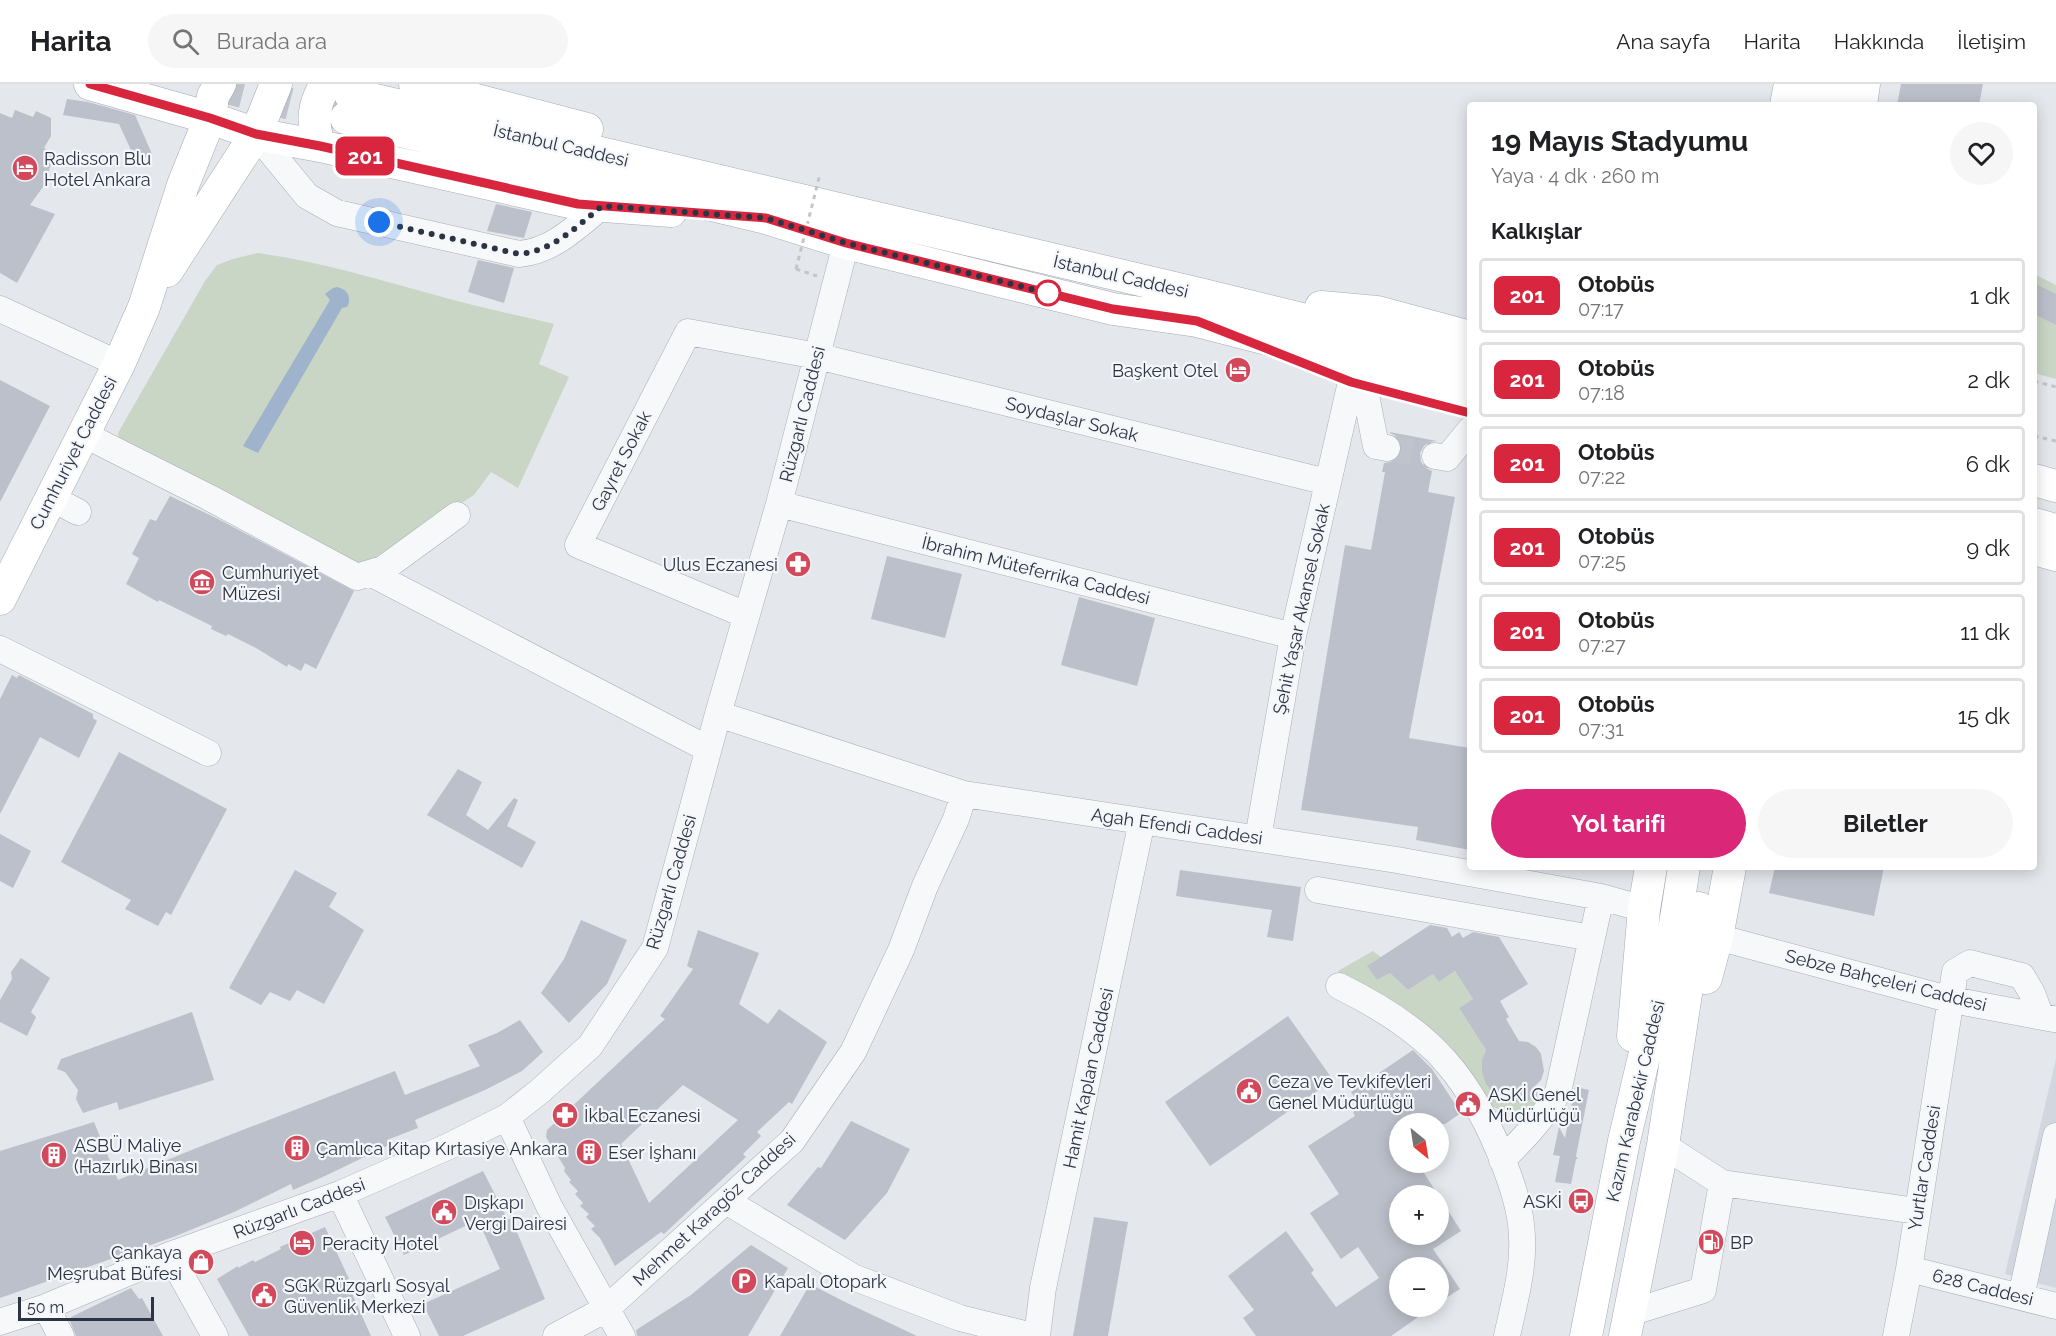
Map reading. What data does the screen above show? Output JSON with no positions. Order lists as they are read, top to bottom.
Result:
{
  "streets": {
    "main road": ["İstanbul Caddesi", "Cumhuriyet Caddesi", "Kazım Karabekir Caddesi"],
    "street": [
      "Rüzgarlı Caddesi",
      "Soydaşlar Sokak",
      "Gayret Sokak",
      "İbrahim Müteferrika Caddesi",
      "Şehit Yaşar Akansel Sokak",
      "Agah Efendi Caddesi",
      "Sebze Bahçeleri Caddesi",
      "Hamit Kaplan Caddesi",
      "Yurtlar Caddesi",
      "Mehmet Karagöz Caddesi",
      "628 Caddesi"
    ]
  },
  "crossings": [
    ["İstanbul Caddesi", "Rüzgarlı Caddesi"],
    ["İstanbul Caddesi", "Cumhuriyet Caddesi"],
    ["Rüzgarlı Caddesi", "Soydaşlar Sokak"],
    ["Rüzgarlı Caddesi", "Gayret Sokak"],
    ["Rüzgarlı Caddesi", "İbrahim Müteferrika Caddesi"],
    ["Rüzgarlı Caddesi", "Agah Efendi Caddesi"],
    ["Soydaşlar Sokak", "Gayret Sokak"],
    ["Soydaşlar Sokak", "Şehit Yaşar Akansel Sokak"],
    ["İbrahim Müteferrika Caddesi", "Şehit Yaşar Akansel Sokak"],
    ["Şehit Yaşar Akansel Sokak", "Agah Efendi Caddesi"],
    ["Agah Efendi Caddesi", "Hamit Kaplan Caddesi"],
    ["Agah Efendi Caddesi", "Mehmet Karagöz Caddesi"],
    ["Sebze Bahçeleri Caddesi", "Kazım Karabekir Caddesi"],
    ["Sebze Bahçeleri Caddesi", "Yurtlar Caddesi"],
    ["Yurtlar Caddesi", "628 Caddesi"]
  ],
  "places": {
    "hotel": ["Radisson Blu Hotel Ankara", "Başkent Otel", "Peracity Hotel"],
    "pharmacy": ["Ulus Eczanesi", "İkbal Eczanesi"],
    "museum": ["Cumhuriyet Müzesi"],
    "public building": [
      "Ceza ve Tevkifevleri Genel Müdürlüğü",
      "ASKİ Genel Müdürlüğü",
      "Dışkapı Vergi Dairesi",
      "SGK Rüzgarlı Sosyal Güvenlik Merkezi"
    ],
    "building": ["Çamlıca Kitap Kırtasiye Ankara", "Eser İşhanı", "ASBÜ Maliye (Hazırlık) Binası"],
    "bus stop": ["ASKİ"],
    "fuel station": ["BP"],
    "shop": ["Çankaya Meşrubat Büfesi"],
    "parking": ["Kapalı Otopark"]
  },
  "lines": ["bus line 201"],
  "scale_bar": "50 m",
  "north": "bottom right",
  "page": {
    "header": "Harita",
    "search": "Burada ara",
    "nav": [
      "Ana sayfa",
      "Harita",
      "Hakkında",
      "İletişim"
    ],
    "on_map": "201",
    "heading": [
      ["19 Mayıs Stadyumu", "Yaya · 4 dk · 260 m"],
      "Kalkışlar"
    ],
    "list": [
      {
        "mark": "201",
        "name": "Otobüs",
        "note": "07:17",
        "value": "1 dk"
      },
      {
        "mark": "201",
        "name": "Otobüs",
        "note": "07:18",
        "value": "2 dk"
      },
      {
        "mark": "201",
        "name": "Otobüs",
        "note": "07:22",
        "value": "6 dk"
      },
      {
        "mark": "201",
        "name": "Otobüs",
        "note": "07:25",
        "value": "9 dk"
      },
      {
        "mark": "201",
        "name": "Otobüs",
        "note": "07:27",
        "value": "11 dk"
      },
      {
        "mark": "201",
        "name": "Otobüs",
        "note": "07:31",
        "value": "15 dk"
      }
    ],
    "buttons": ["Yol tarifi", "Biletler"],
    "map_buttons": ["+", "−"],
    "scale": "50 m"
  }
}
